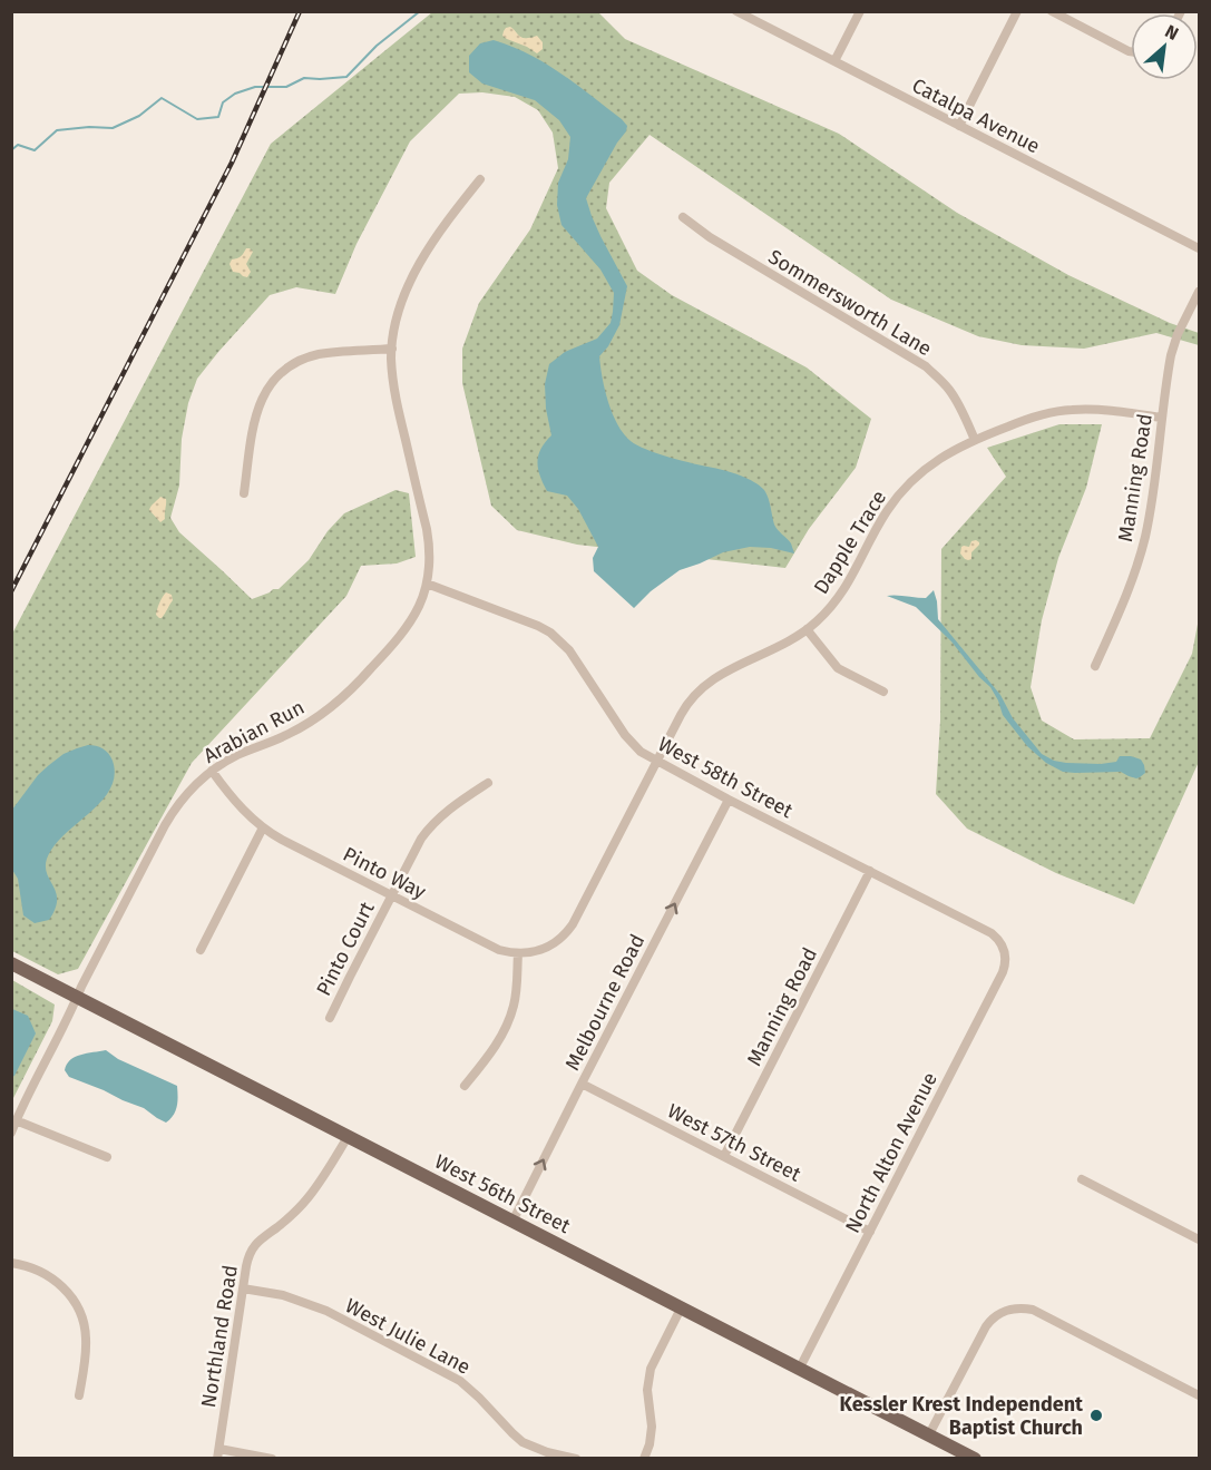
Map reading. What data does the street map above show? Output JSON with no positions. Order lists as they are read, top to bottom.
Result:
{
  "streets": {
    "main road": ["West 56th Street"],
    "street": [
      "Catalpa Avenue",
      "Sommersworth Lane",
      "Manning Road",
      "Dapple Trace",
      "Arabian Run",
      "West 58th Street",
      "Pinto Way",
      "Pinto Court",
      "Melbourne Road",
      "West 57th Street",
      "North Alton Avenue",
      "Northland Road",
      "West Julie Lane"
    ]
  },
  "crossings": [
    ["Sommersworth Lane", "Dapple Trace"],
    ["Manning Road", "Dapple Trace"],
    ["Manning Road", "West 58th Street"],
    ["Manning Road", "West 57th Street"],
    ["Dapple Trace", "West 58th Street"],
    ["Dapple Trace", "Pinto Way"],
    ["Arabian Run", "West 58th Street"],
    ["Arabian Run", "Pinto Way"],
    ["Arabian Run", "West 56th Street"],
    ["West 58th Street", "Melbourne Road"],
    ["West 58th Street", "North Alton Avenue"],
    ["Pinto Way", "Pinto Court"],
    ["Melbourne Road", "West 57th Street"],
    ["Melbourne Road", "West 56th Street"],
    ["West 57th Street", "North Alton Avenue"],
    ["North Alton Avenue", "West 56th Street"],
    ["West 56th Street", "Northland Road"],
    ["Northland Road", "West Julie Lane"]
  ],
  "one_way": ["Melbourne Road"],
  "places": ["Kessler Krest Independent Baptist Church"],
  "north": "top right"
}
